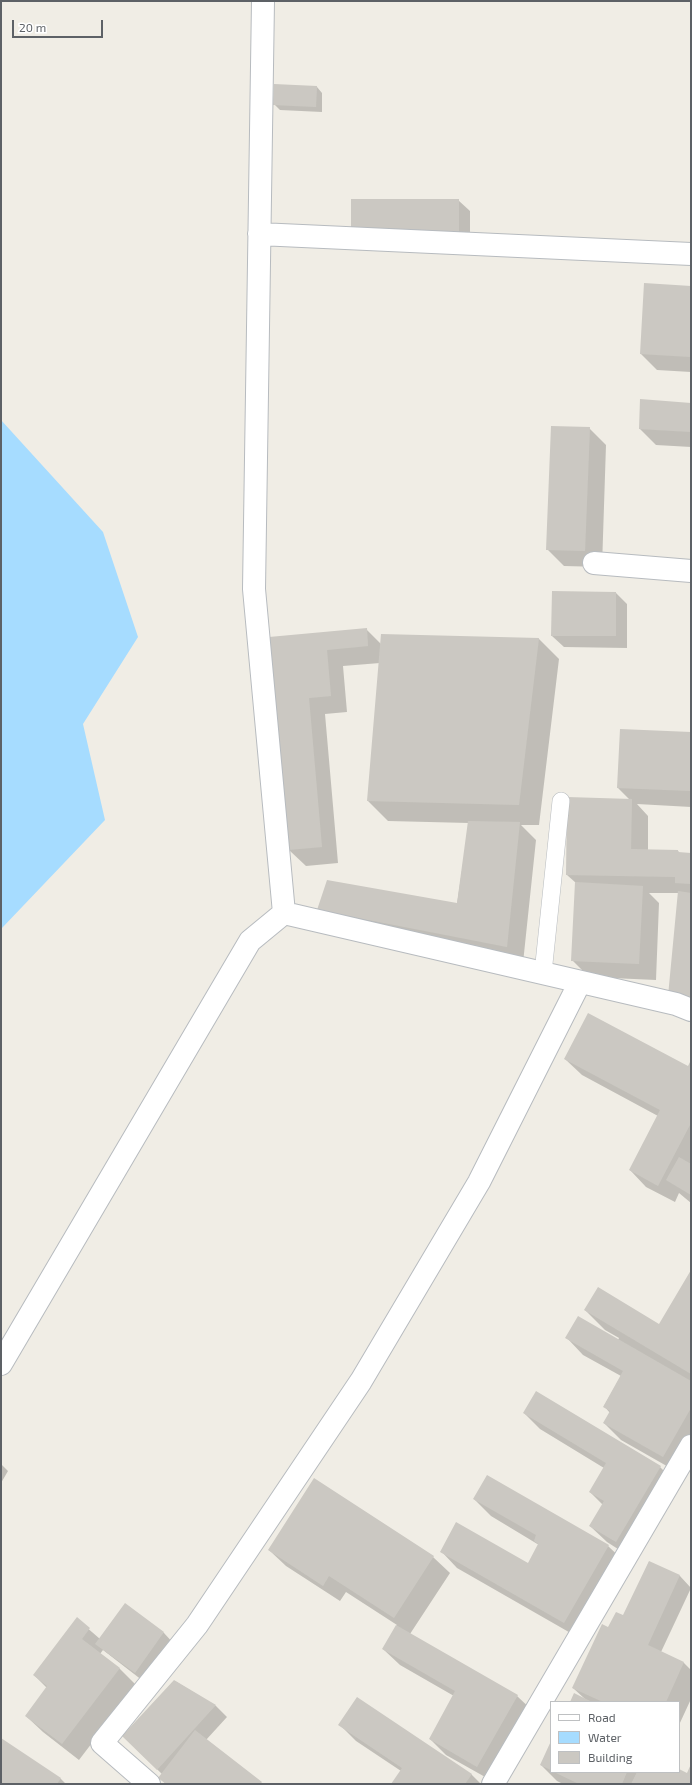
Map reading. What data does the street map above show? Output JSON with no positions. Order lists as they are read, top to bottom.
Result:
{
  "legend": ["Road", "Water", "Building"],
  "scale_bar": "20 m"
}
